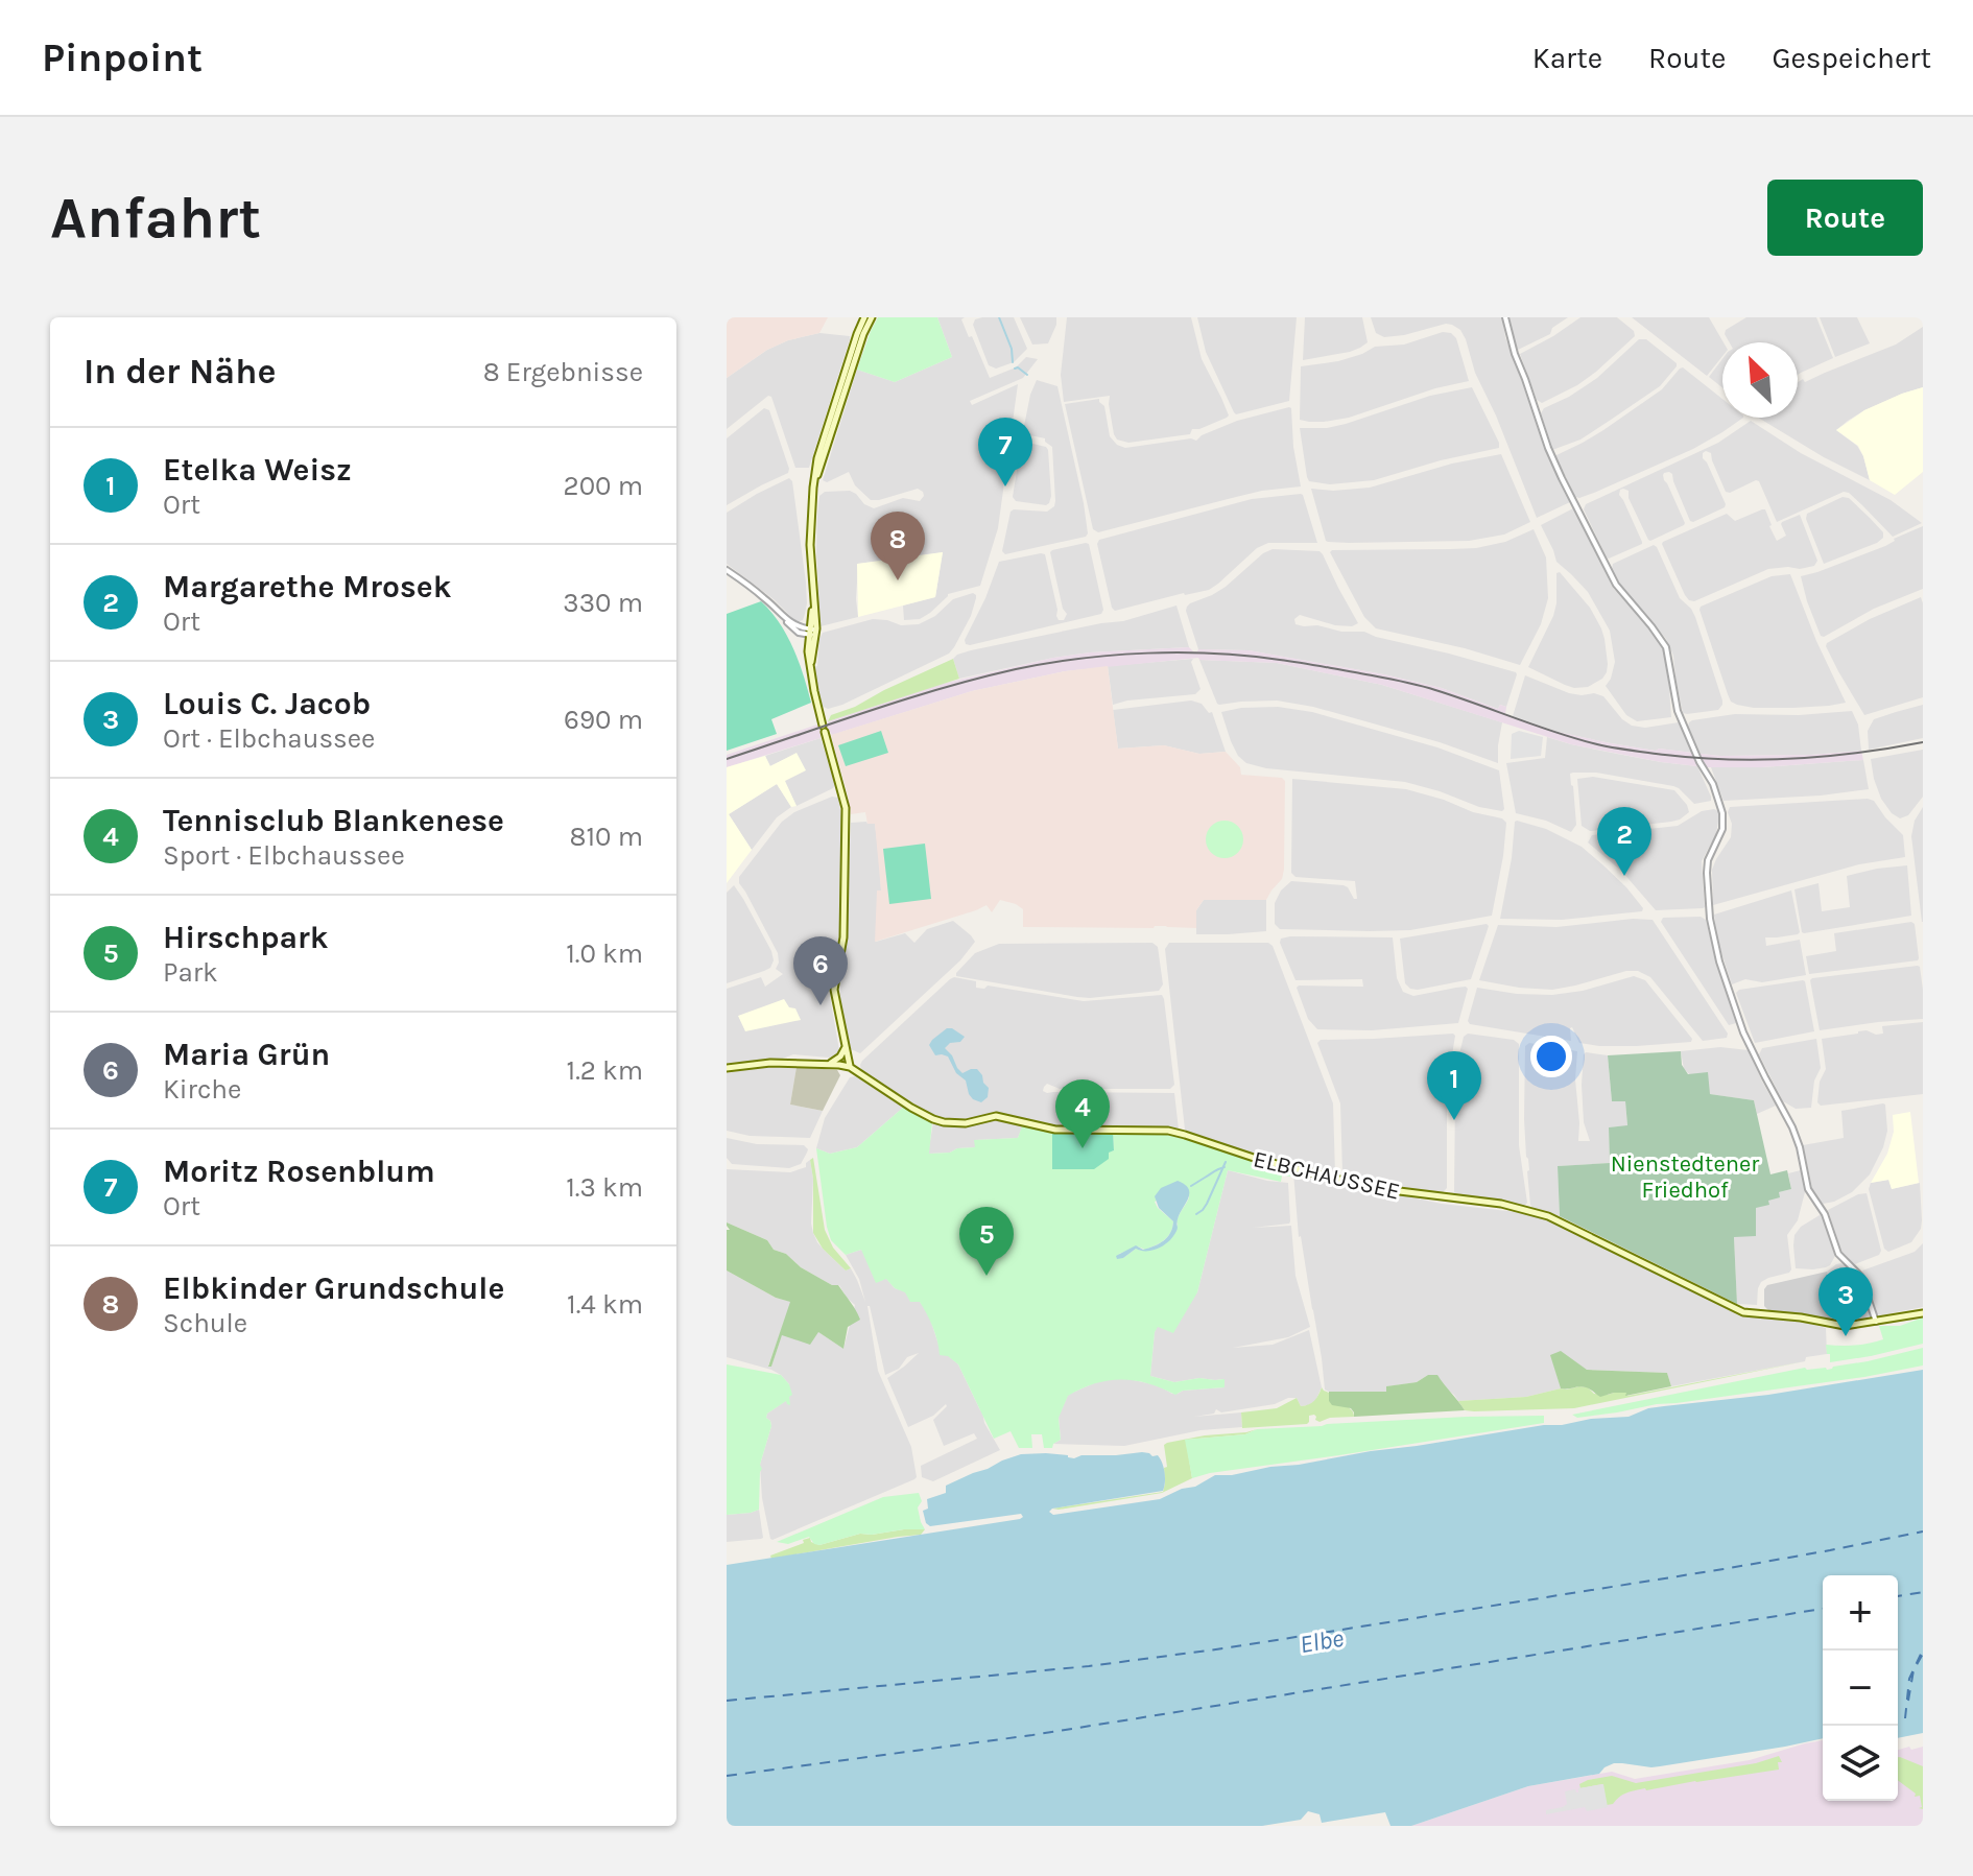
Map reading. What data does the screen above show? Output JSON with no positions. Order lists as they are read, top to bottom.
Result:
{
  "streets": {
    "main road": ["ELBCHAUSSEE"]
  },
  "water": ["Elbe"],
  "parks": ["Nienstedtener Friedhof"],
  "north": "top left",
  "page": {
    "header": "Pinpoint",
    "nav": ["Karte", "Route", "Gespeichert"],
    "buttons": "Route",
    "title": "Anfahrt",
    "heading": ["In der Nähe", "8 Ergebnisse"],
    "pins": [
      "7",
      "8",
      "2",
      "6",
      "1",
      "4",
      "5",
      "3"
    ],
    "list": [
      {
        "mark": "1",
        "name": "Etelka Weisz",
        "note": "Ort",
        "value": "200 m"
      },
      {
        "mark": "2",
        "name": "Margarethe Mrosek",
        "note": "Ort",
        "value": "330 m"
      },
      {
        "mark": "3",
        "name": "Louis C. Jacob",
        "note": "Ort · Elbchaussee",
        "value": "690 m"
      },
      {
        "mark": "4",
        "name": "Tennisclub Blankenese",
        "note": "Sport · Elbchaussee",
        "value": "810 m"
      },
      {
        "mark": "5",
        "name": "Hirschpark",
        "note": "Park",
        "value": "1.0 km"
      },
      {
        "mark": "6",
        "name": "Maria Grün",
        "note": "Kirche",
        "value": "1.2 km"
      },
      {
        "mark": "7",
        "name": "Moritz Rosenblum",
        "note": "Ort",
        "value": "1.3 km"
      },
      {
        "mark": "8",
        "name": "Elbkinder Grundschule",
        "note": "Schule",
        "value": "1.4 km"
      }
    ],
    "map_buttons": ["+", "−"]
  }
}
